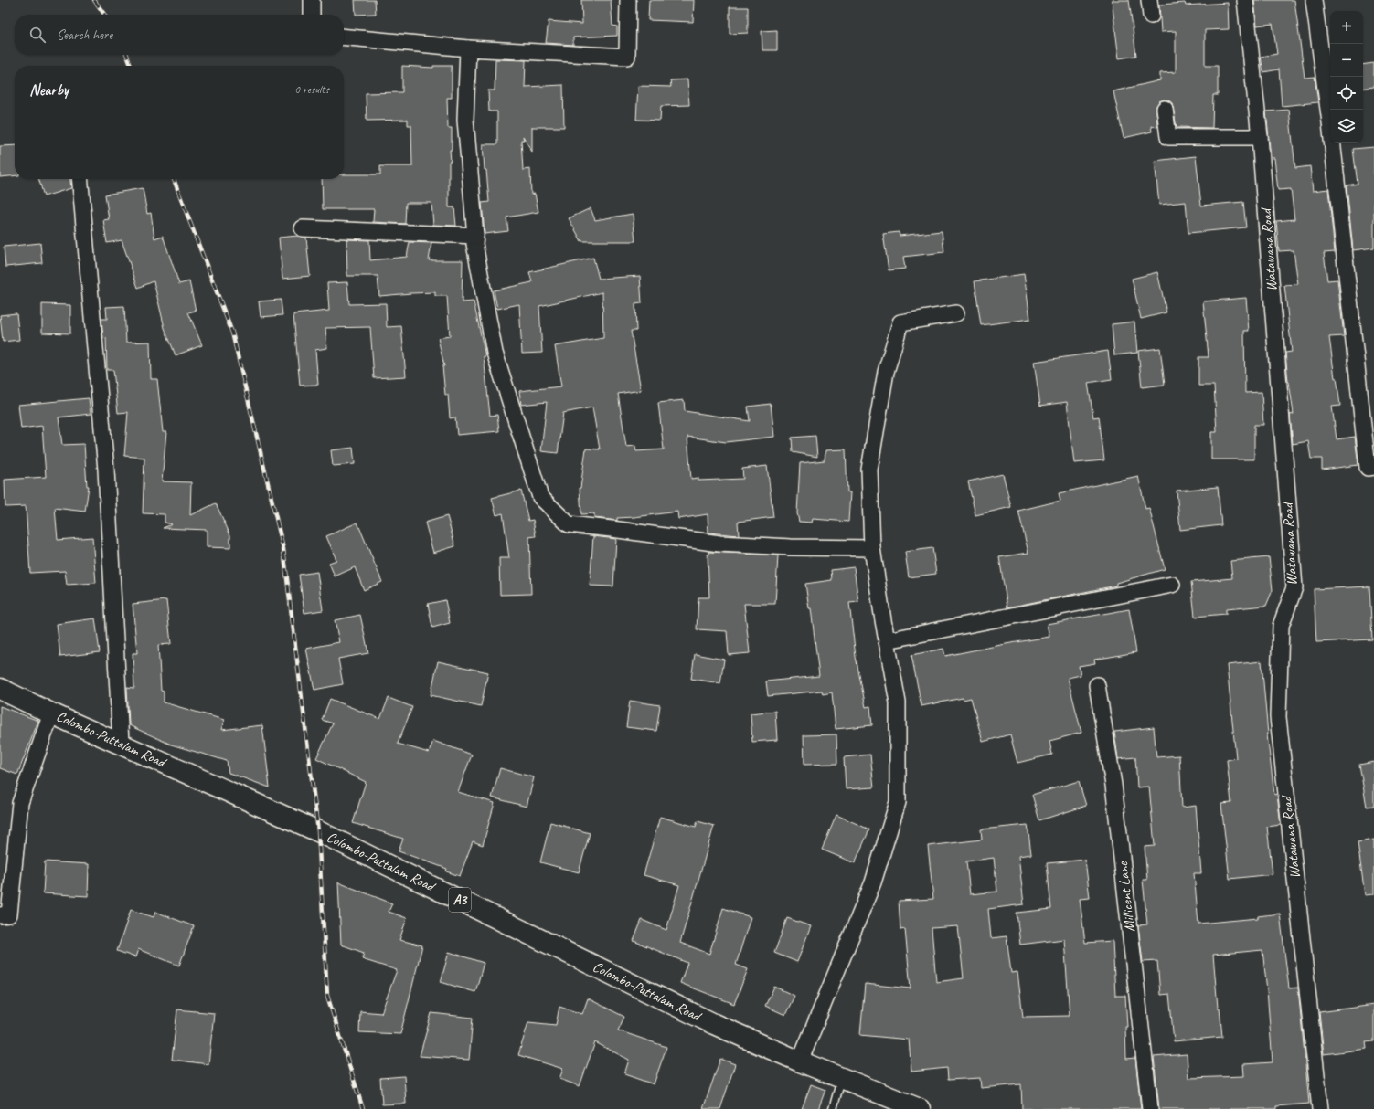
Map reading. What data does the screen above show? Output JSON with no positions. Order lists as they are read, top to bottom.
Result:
{
  "streets": {
    "highway": ["Colombo-Puttalam Road", "A3"],
    "street": ["Watawana Road", "Millicent Lane"]
  },
  "page": {
    "map_buttons": ["+", "−"],
    "search": "Search here",
    "heading": ["Nearby", "0 results"]
  }
}
